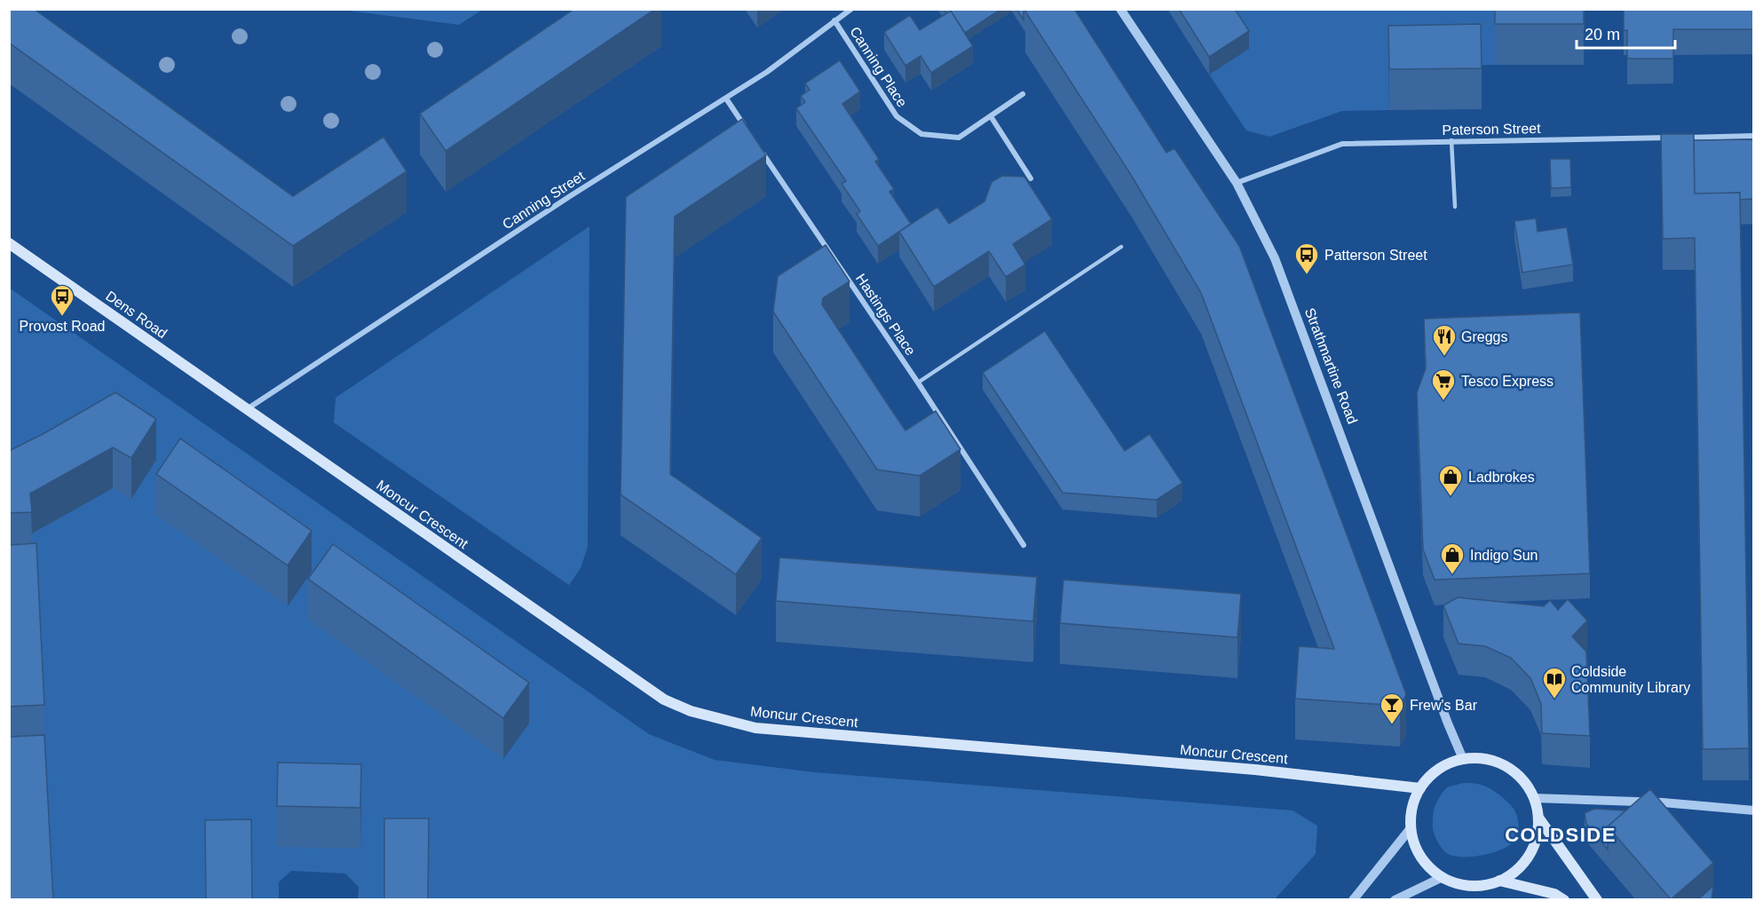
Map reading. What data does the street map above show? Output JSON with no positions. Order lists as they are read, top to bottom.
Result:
{
  "streets": {
    "main road": ["Dens Road", "Moncur Crescent"],
    "street": [
      "Canning Place",
      "Paterson Street",
      "Canning Street",
      "Hastings Place",
      "Strathmartine Road"
    ]
  },
  "crossings": [
    ["Canning Place", "Canning Street"],
    ["Paterson Street", "Strathmartine Road"],
    ["Canning Street", "Dens Road"],
    ["Canning Street", "Moncur Crescent"],
    ["Dens Road", "Moncur Crescent"],
    ["Strathmartine Road", "Moncur Crescent"]
  ],
  "districts": ["COLDSIDE"],
  "places": {
    "bus stop": ["Patterson Street", "Provost Road"],
    "restaurant": ["Greggs"],
    "supermarket": ["Tesco Express"],
    "shop": ["Ladbrokes", "Indigo Sun"],
    "library": ["Coldside Community Library"],
    "bar": ["Frew's Bar"]
  },
  "scale_bar": "20 m"
}
